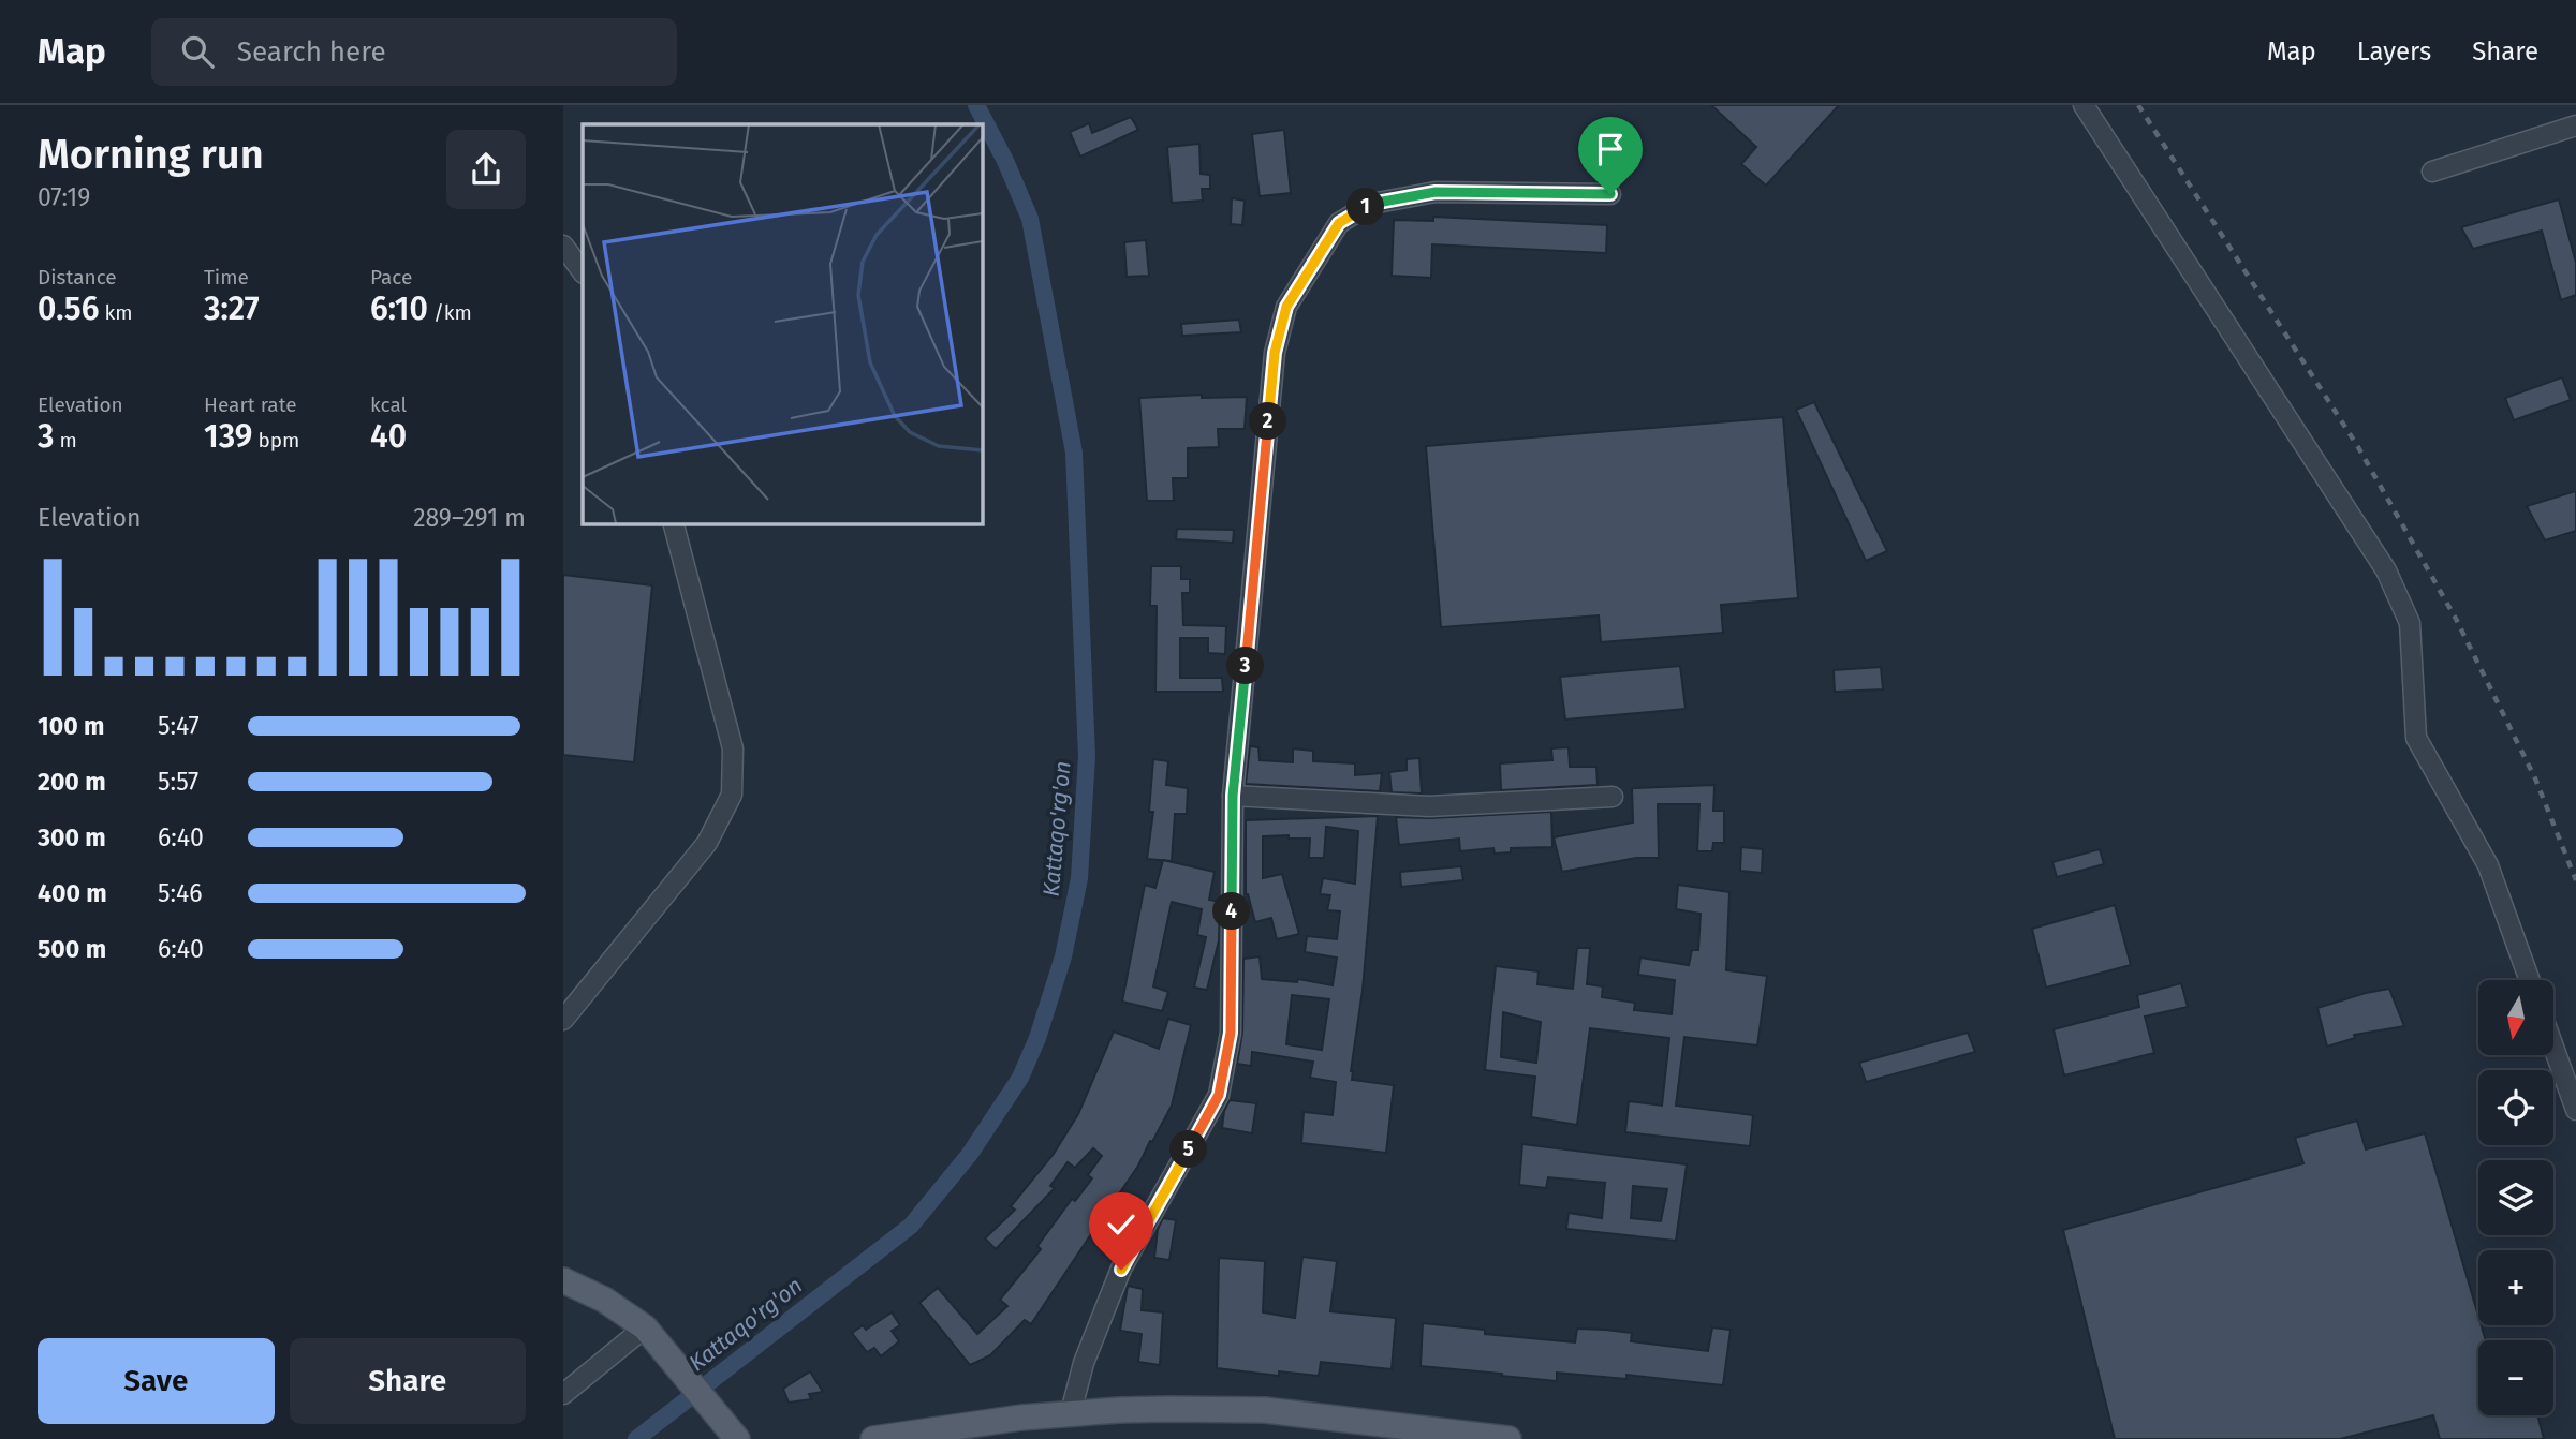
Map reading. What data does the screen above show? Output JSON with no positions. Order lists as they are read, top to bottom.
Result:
{
  "water": ["Kattaqo'rg'on"],
  "north": "bottom",
  "page": {
    "header": "Map",
    "search": "Search here",
    "nav": ["Map", "Layers", "Share"],
    "heading": ["Morning run", "07:19"],
    "pins": [
      "1",
      "2",
      "3",
      "4",
      "5"
    ],
    "stats": [
      ["Distance", "0.56 km"],
      ["Time", "3:27"],
      ["Pace", "6:10 /km"],
      ["Elevation", "3 m"],
      ["Heart rate", "139 bpm"],
      ["kcal", "40"]
    ],
    "chart": ["Elevation", "289–291 m"],
    "list": [
      {
        "name": "100 m",
        "note": "5:47"
      },
      {
        "name": "200 m",
        "note": "5:57"
      },
      {
        "name": "300 m",
        "note": "6:40"
      },
      {
        "name": "400 m",
        "note": "5:46"
      },
      {
        "name": "500 m",
        "note": "6:40"
      }
    ],
    "map_buttons": ["+", "−"],
    "buttons": ["Save", "Share"]
  }
}
